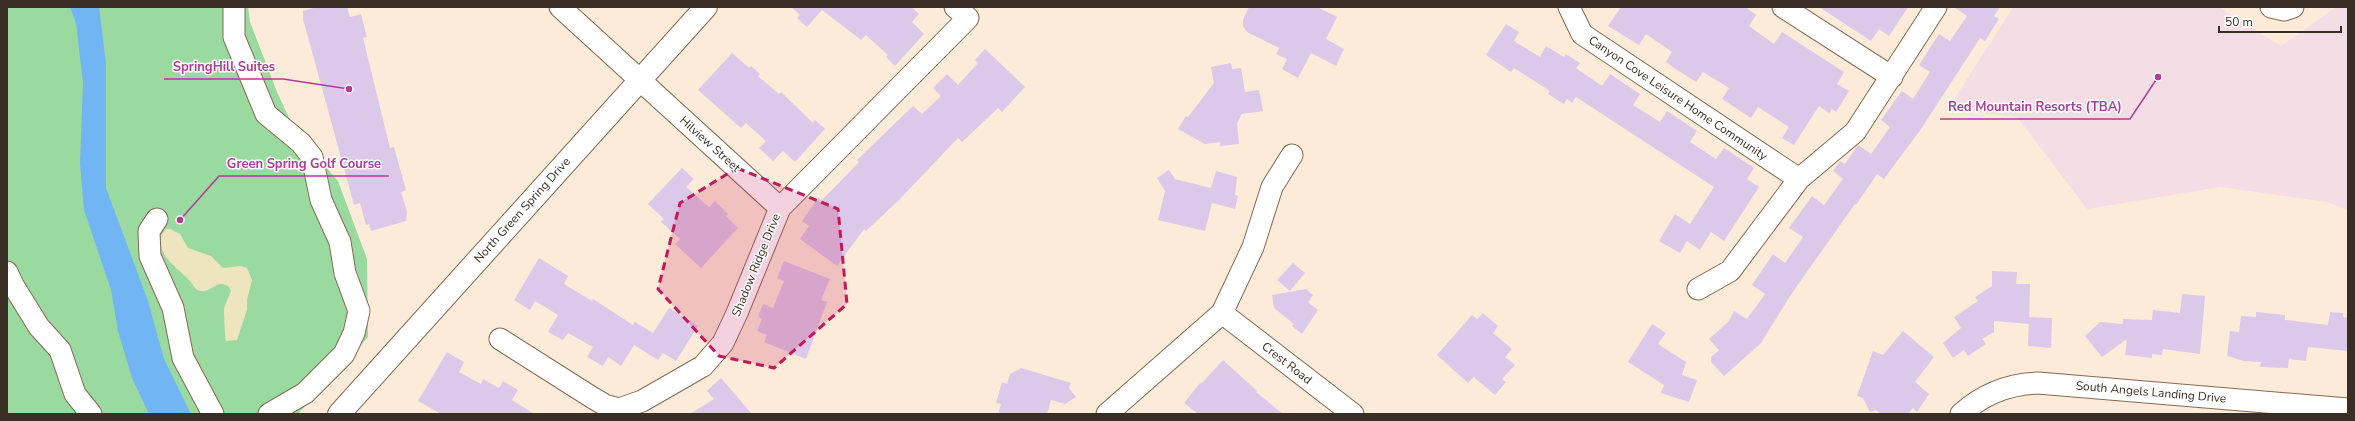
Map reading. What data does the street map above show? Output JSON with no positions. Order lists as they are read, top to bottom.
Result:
{
  "streets": {
    "main road": ["North Green Spring Drive"],
    "street": [
      "Canyon Cove Leisure Home Community",
      "Hilview Street",
      "Shadow Ridge Drive",
      "Crest Road",
      "South Angels Landing Drive"
    ]
  },
  "crossings": [
    ["Hilview Street", "North Green Spring Drive"],
    ["Hilview Street", "Shadow Ridge Drive"]
  ],
  "places": ["Red Mountain Resorts (TBA)", "SpringHill Suites", "Green Spring Golf Course"],
  "scale_bar": "50 m"
}
